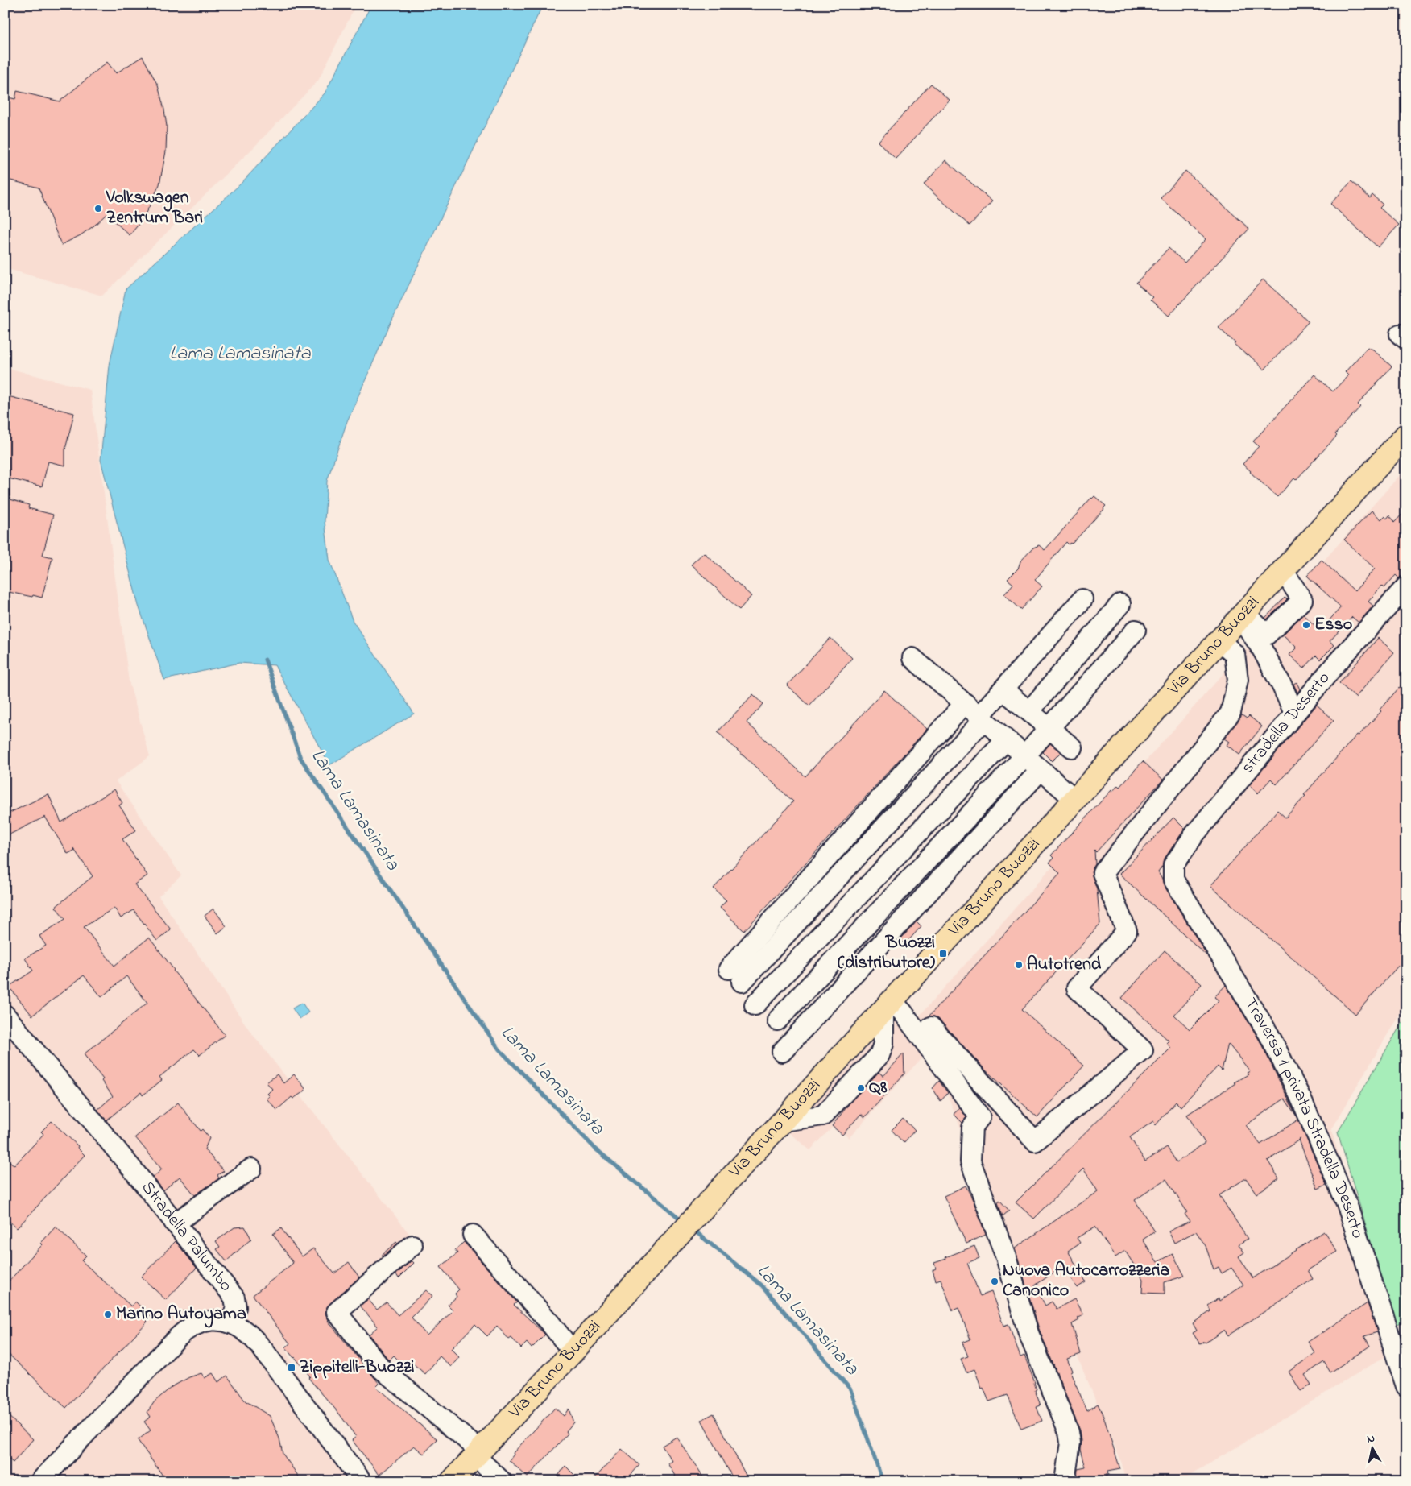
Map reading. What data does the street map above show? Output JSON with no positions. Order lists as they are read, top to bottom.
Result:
{
  "streets": {
    "main road": ["Via Bruno Buozzi"],
    "street": ["stradella Deserto", "Traversa 1 privata Stradella Deserto", "Stradella Palumbo"]
  },
  "crossings": [
    ["stradella Deserto", "Traversa 1 privata Stradella Deserto"]
  ],
  "water": ["Lama Lamasinata"],
  "places": {
    "other": [
      "Volkswagen Zentrum Bari",
      "Esso",
      "Autotrend",
      "Q8",
      "Nuova Autocarrozzeria Canonico",
      "Marino Autoyama"
    ],
    "transit": ["Buozzi (distributore)", "Zippitelli-Buozzi"]
  },
  "north": "top"
}
